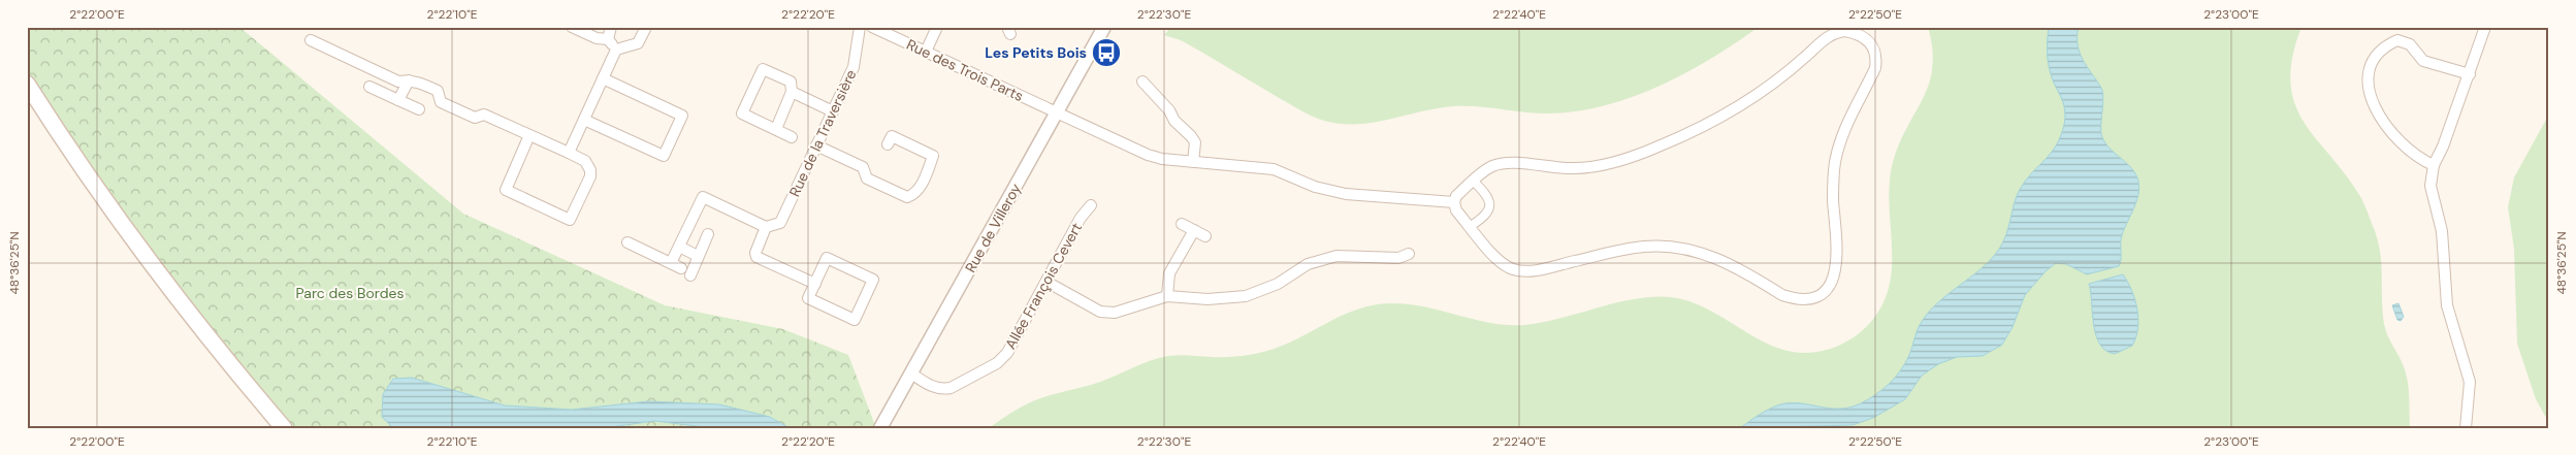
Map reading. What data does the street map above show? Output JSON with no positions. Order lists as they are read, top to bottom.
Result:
{
  "streets": {
    "street": [
      "Rue des Trois Parts",
      "Rue de la Traversière",
      "Rue de Villeroy",
      "Allée François Cevert"
    ]
  },
  "crossings": [
    ["Rue des Trois Parts", "Rue de Villeroy"],
    ["Rue de Villeroy", "Allée François Cevert"]
  ],
  "parks": ["Parc des Bordes"],
  "places": {
    "bus stop": ["Les Petits Bois"]
  },
  "coordinates": [
    "2°22'00\"E",
    "2°22'10\"E",
    "2°22'20\"E",
    "2°22'30\"E",
    "2°22'40\"E",
    "2°22'50\"E",
    "2°23'00\"E",
    "48°36'25\"N"
  ]
}
